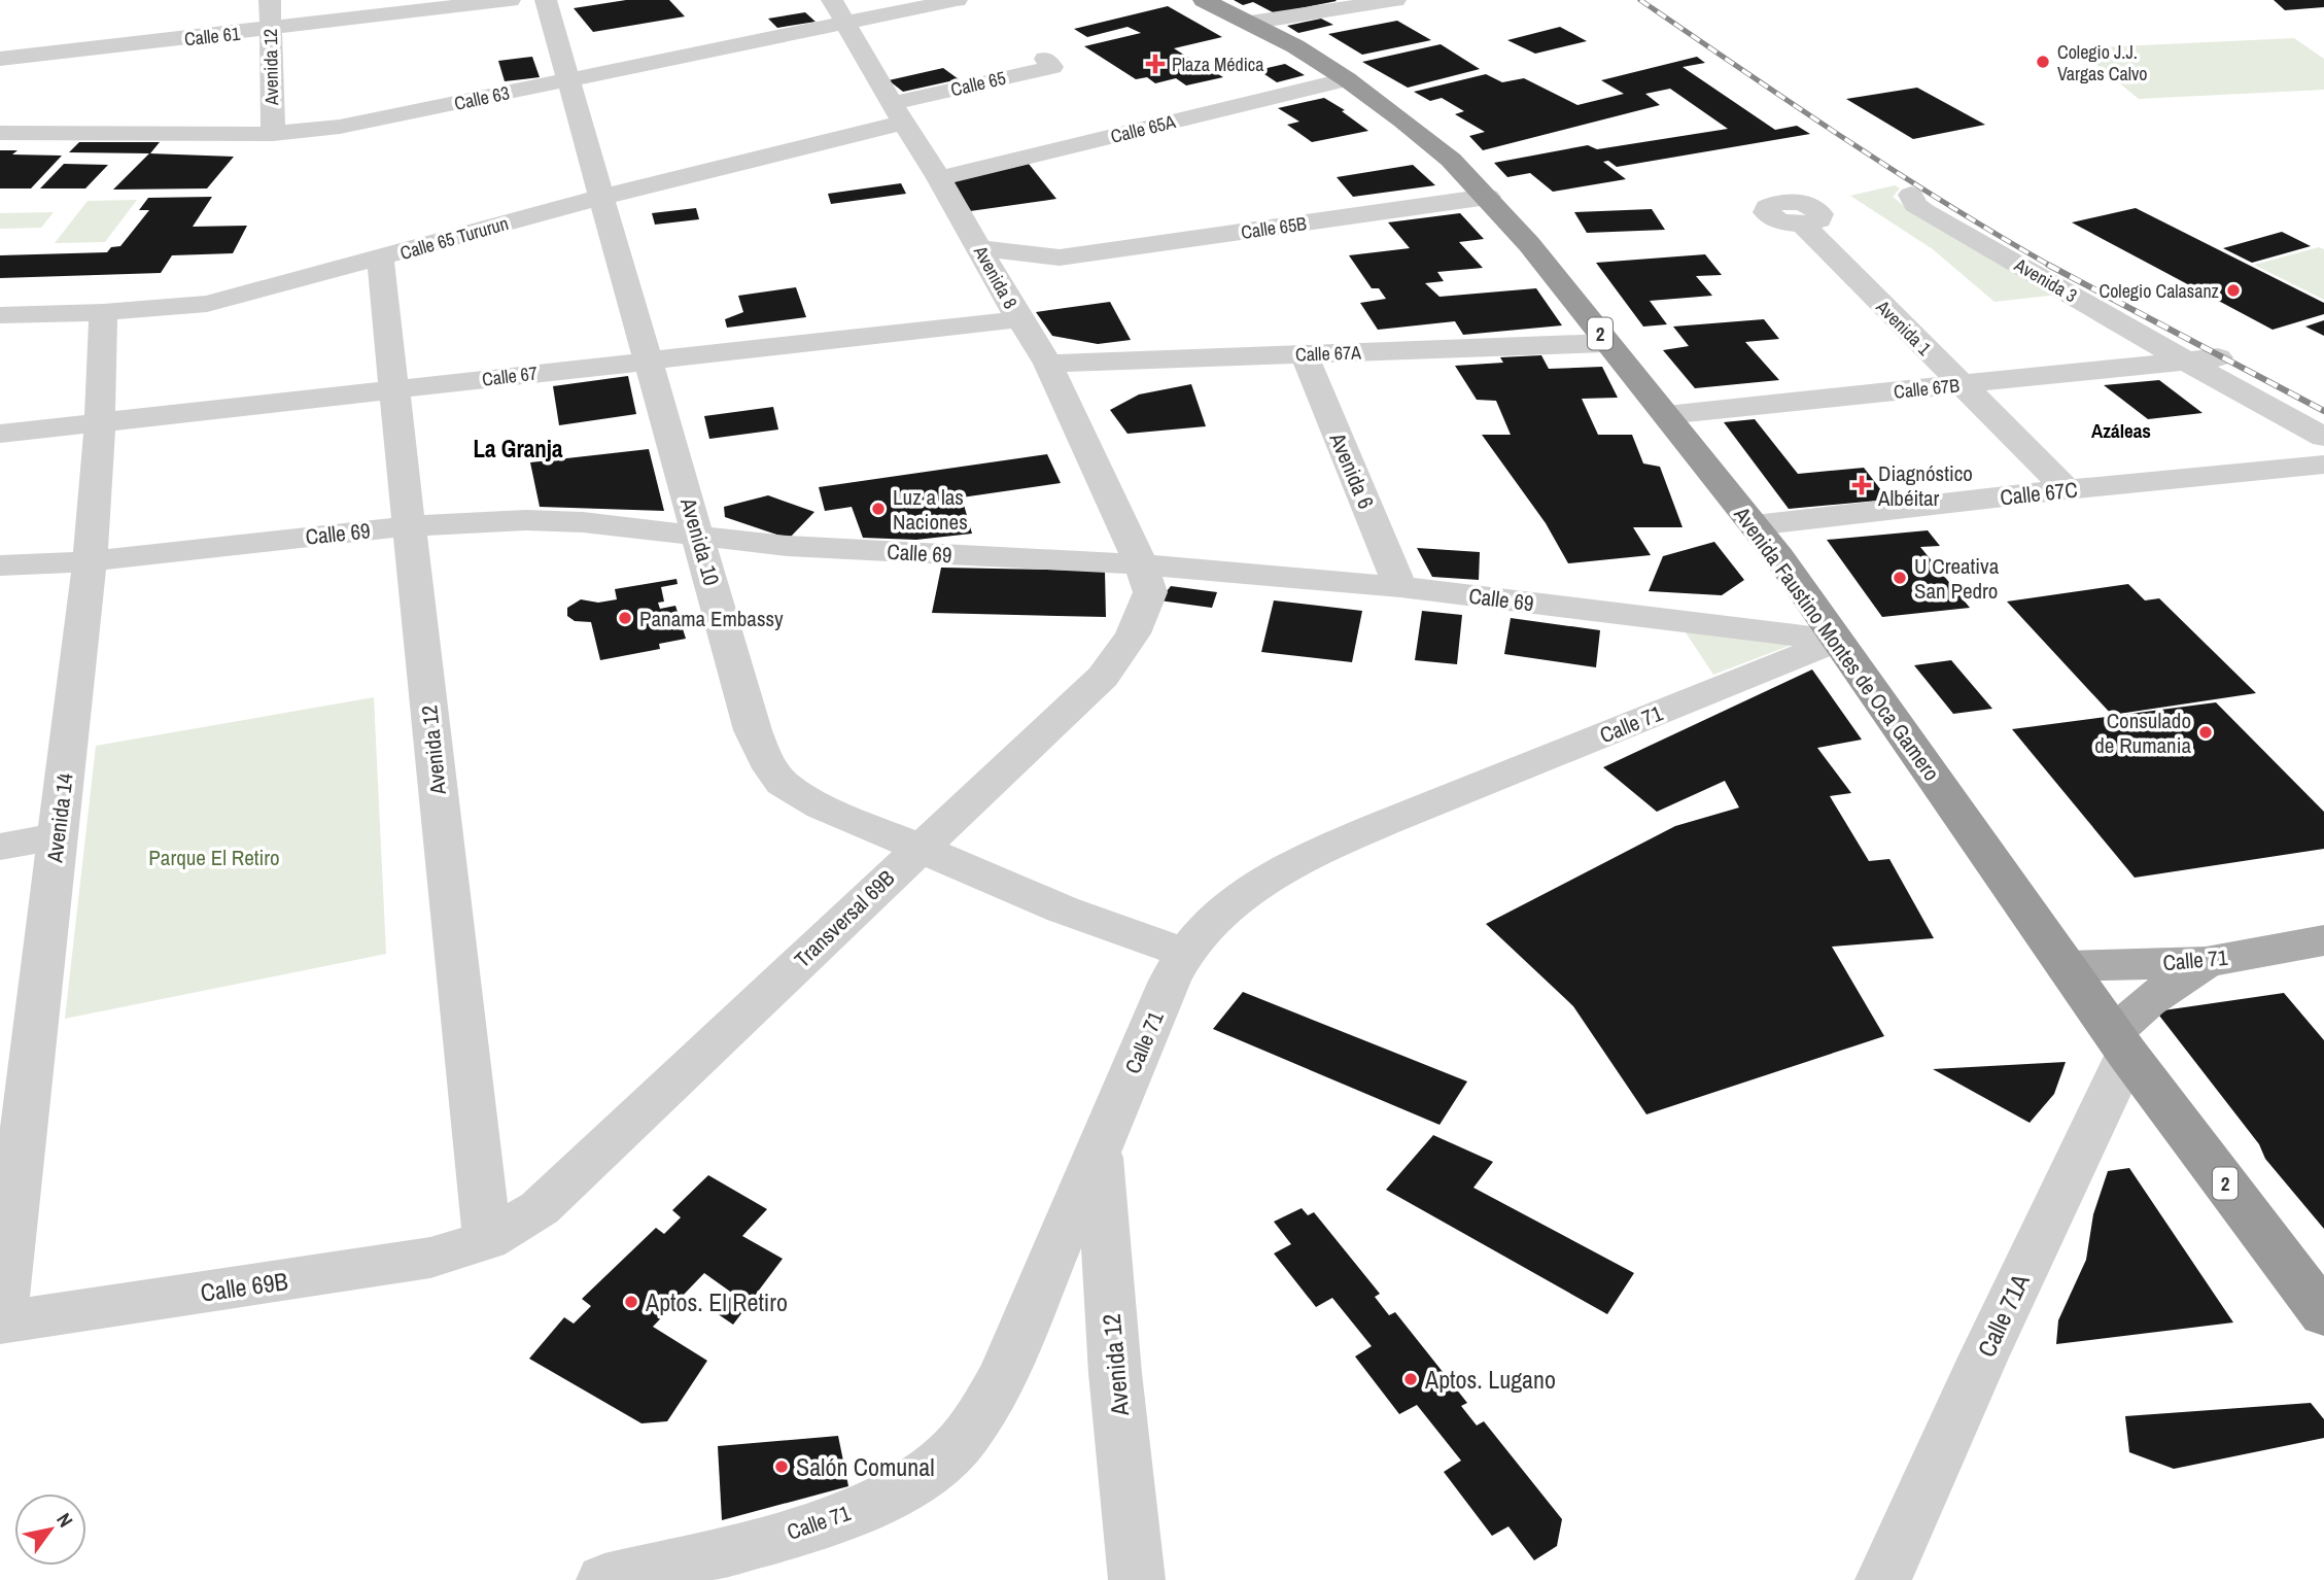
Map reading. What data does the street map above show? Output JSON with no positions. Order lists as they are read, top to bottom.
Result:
{
  "streets": {
    "highway": ["2", "Avenida Faustino Montes de Oca Gamero"],
    "main road": ["Calle 71"],
    "street": [
      "Calle 61",
      "Avenida 12",
      "Calle 65",
      "Calle 63",
      "Calle 65A",
      "Calle 65B",
      "Calle 65 Tururun",
      "Avenida 8",
      "Avenida 3",
      "Avenida 1",
      "Calle 67A",
      "Calle 67",
      "Calle 67B",
      "Avenida 6",
      "Calle 67C",
      "Calle 69",
      "Avenida 10",
      "Avenida 14",
      "Transversal 69B",
      "Calle 69B",
      "Calle 71A"
    ]
  },
  "crossings": [
    ["Calle 61", "Avenida 12"],
    ["Avenida 12", "Calle 63"],
    ["Avenida 12", "Calle 65 Tururun"],
    ["Avenida 12", "Calle 67"],
    ["Avenida 12", "Calle 69"],
    ["Avenida 12", "Calle 71"],
    ["Avenida 12", "Transversal 69B"],
    ["Avenida 12", "Calle 69B"],
    ["Calle 65", "Calle 65 Tururun"],
    ["Calle 65", "Avenida 8"],
    ["Calle 63", "Avenida 8"],
    ["Calle 63", "Avenida 10"],
    ["Calle 65A", "Avenida 8"],
    ["Calle 65A", "Avenida Faustino Montes de Oca Gamero"],
    ["Calle 65B", "Avenida Faustino Montes de Oca Gamero"],
    ["Calle 65 Tururun", "Avenida 8"],
    ["Calle 65 Tururun", "Avenida 10"],
    ["Calle 65 Tururun", "Avenida 14"],
    ["Avenida 8", "Calle 67A"],
    ["Avenida 8", "Calle 67"],
    ["Avenida 8", "Calle 69"],
    ["Avenida 8", "Transversal 69B"],
    ["Avenida 3", "Calle 67B"],
    ["Avenida 1", "Calle 67B"],
    ["Avenida 1", "Calle 67C"],
    ["Calle 67A", "Avenida 6"],
    ["Calle 67A", "Avenida Faustino Montes de Oca Gamero"],
    ["Calle 67", "Avenida 10"],
    ["Calle 67", "Avenida 14"],
    ["Calle 67B", "Avenida Faustino Montes de Oca Gamero"],
    ["Avenida 6", "Calle 69"],
    ["Calle 67C", "Avenida Faustino Montes de Oca Gamero"],
    ["Calle 69", "Avenida 10"],
    ["Calle 69", "Avenida Faustino Montes de Oca Gamero"],
    ["Calle 69", "Calle 71"],
    ["Calle 69", "Avenida 14"],
    ["Calle 69", "Transversal 69B"],
    ["Avenida 10", "Calle 71"],
    ["Avenida 10", "Transversal 69B"],
    ["Avenida Faustino Montes de Oca Gamero", "Calle 71"],
    ["Avenida Faustino Montes de Oca Gamero", "Calle 71A"],
    ["Avenida 14", "Calle 69B"],
    ["Transversal 69B", "Calle 69B"]
  ],
  "districts": ["Azáleas", "La Granja"],
  "parks": ["Parque El Retiro"],
  "places": {
    "other": [
      "Colegio J.J. Vargas Calvo",
      "Colegio Calasanz",
      "Luz a las Naciones",
      "U Creativa San Pedro",
      "Panama Embassy",
      "Consulado de Rumania",
      "Aptos. El Retiro",
      "Aptos. Lugano",
      "Salón Comunal"
    ],
    "health": ["Plaza Médica", "Diagnóstico Albéitar"]
  },
  "north": "top right"
}
